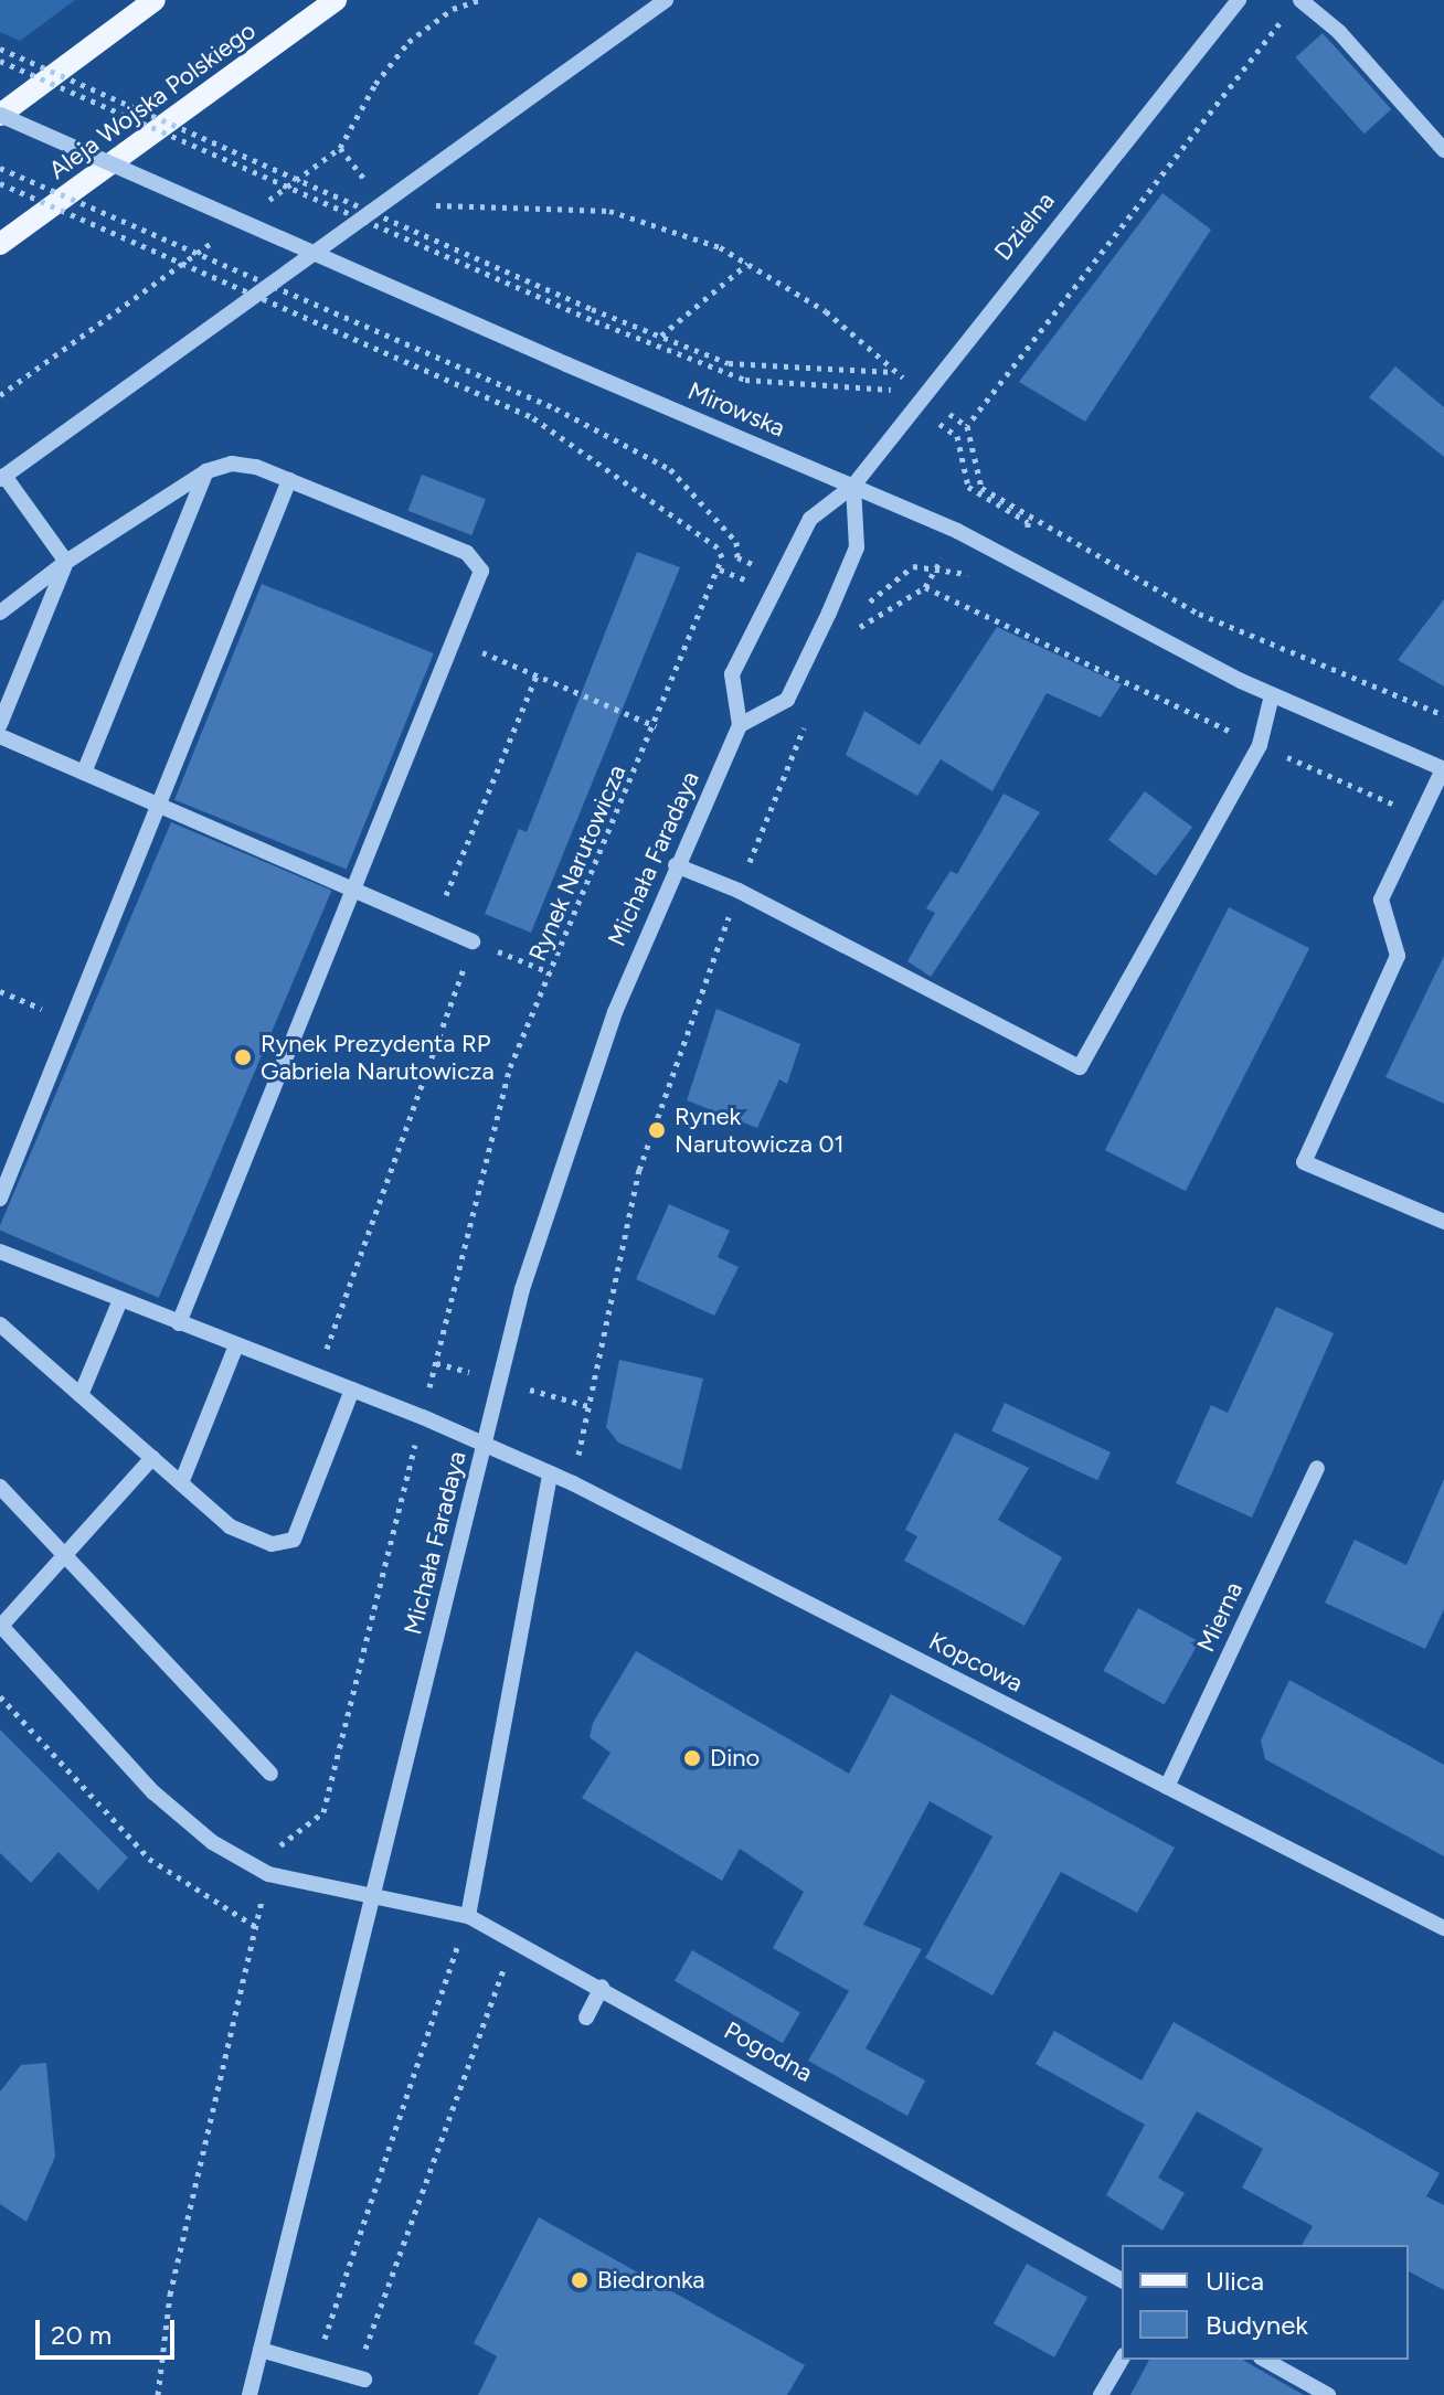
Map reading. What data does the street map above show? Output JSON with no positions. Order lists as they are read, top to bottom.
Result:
{
  "streets": {
    "main road": ["Aleja Wojska Polskiego"],
    "street": [
      "Dzielna",
      "Mirowska",
      "Michała Faradaya",
      "Mierna",
      "Kopcowa",
      "Pogodna"
    ],
    "path": ["Rynek Narutowicza"]
  },
  "crossings": [
    ["Dzielna", "Mirowska"],
    ["Michała Faradaya", "Kopcowa"],
    ["Michała Faradaya", "Pogodna"],
    ["Rynek Narutowicza", "Kopcowa"],
    ["Mierna", "Kopcowa"]
  ],
  "places": [
    "Rynek Prezydenta RP Gabriela Narutowicza",
    "Rynek Narutowicza 01",
    "Dino",
    "Biedronka"
  ],
  "legend": ["Ulica", "Budynek"],
  "scale_bar": "20 m"
}
